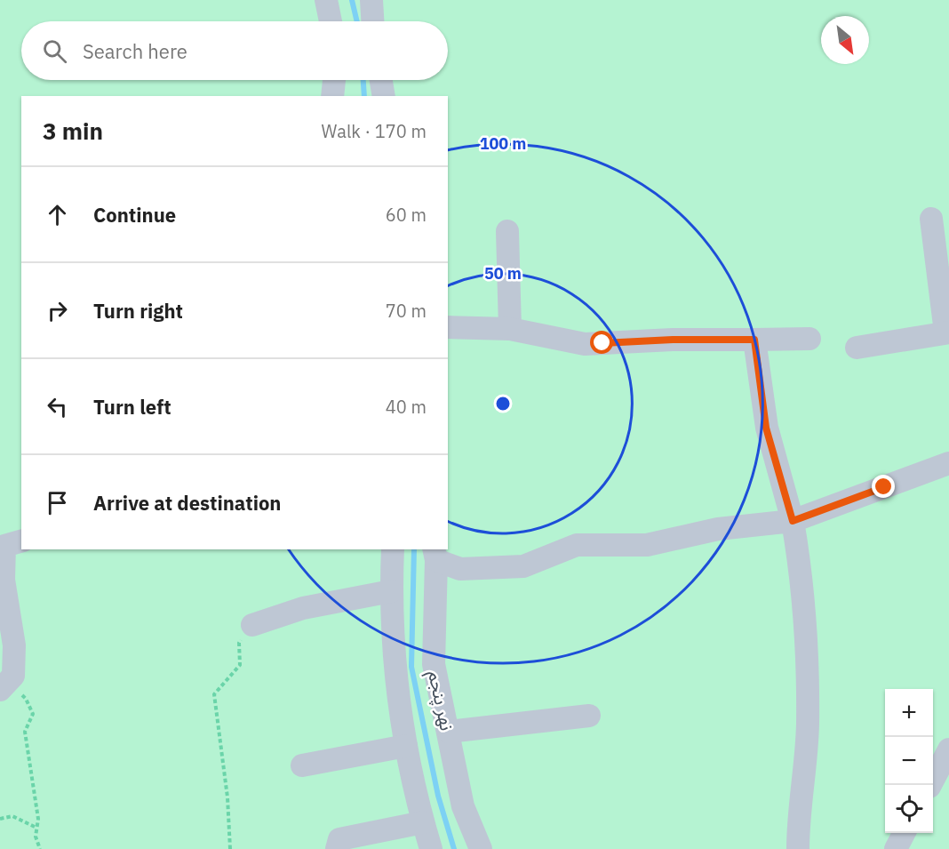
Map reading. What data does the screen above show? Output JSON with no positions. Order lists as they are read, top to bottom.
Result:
{
  "streets": {
    "street": ["نهر پنجم"]
  },
  "north": "bottom right",
  "page": {
    "search": "Search here",
    "heading": ["3 min", "Walk · 170 m"],
    "list": [
      ["Continue", "60 m"],
      ["Turn right", "70 m"],
      ["Turn left", "40 m"],
      "Arrive at destination"
    ],
    "map_buttons": ["+", "−"]
  },
  "rings": ["100 m", "50 m"]
}
